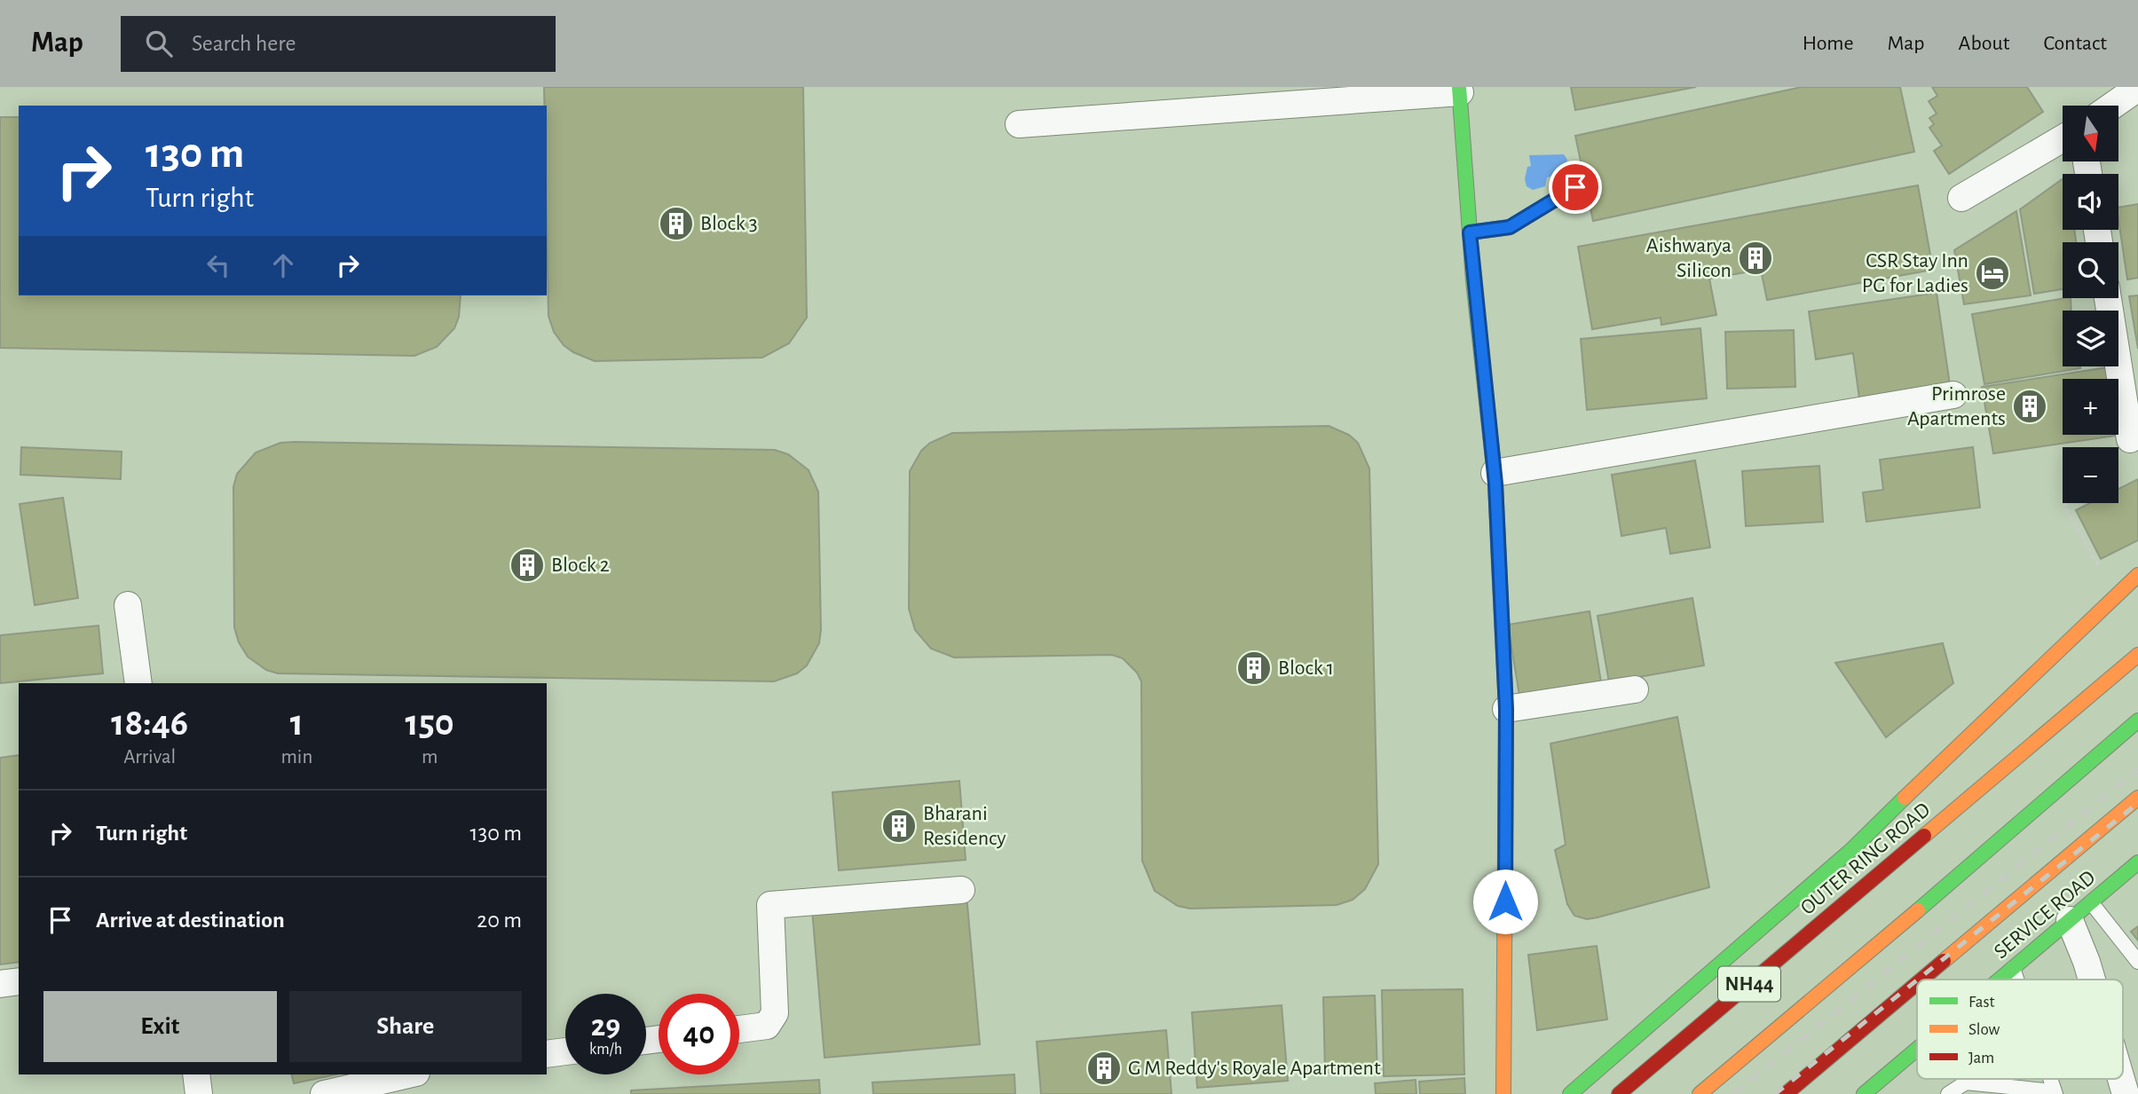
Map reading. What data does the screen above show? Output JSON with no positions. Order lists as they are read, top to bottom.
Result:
{
  "streets": {
    "main road": ["OUTER RING ROAD", "SERVICE ROAD", "NH44"]
  },
  "places": {
    "building": [
      "Block 3",
      "Aishwarya Silicon",
      "Primrose Apartments",
      "Block 2",
      "Block 1",
      "Bharani Residency",
      "G M Reddy's Royale Apartment"
    ],
    "hotel": ["CSR Stay Inn PG for Ladies"]
  },
  "legend": ["Fast", "Slow", "Jam"],
  "north": "bottom",
  "page": {
    "header": "Map",
    "search": "Search here",
    "nav": [
      "Home",
      "Map",
      "About",
      "Contact"
    ],
    "map_buttons": ["+", "−"],
    "turn": ["130 m", "Turn right"],
    "eta": [
      "18:46",
      "Arrival",
      "1",
      "min",
      "150",
      "m"
    ],
    "list": [
      {
        "name": "Turn right",
        "value": "130 m"
      },
      {
        "name": "Arrive at destination",
        "value": "20 m"
      }
    ],
    "buttons": ["Exit", "Share"],
    "speed": "29 km/h",
    "limit": "40"
  }
}
